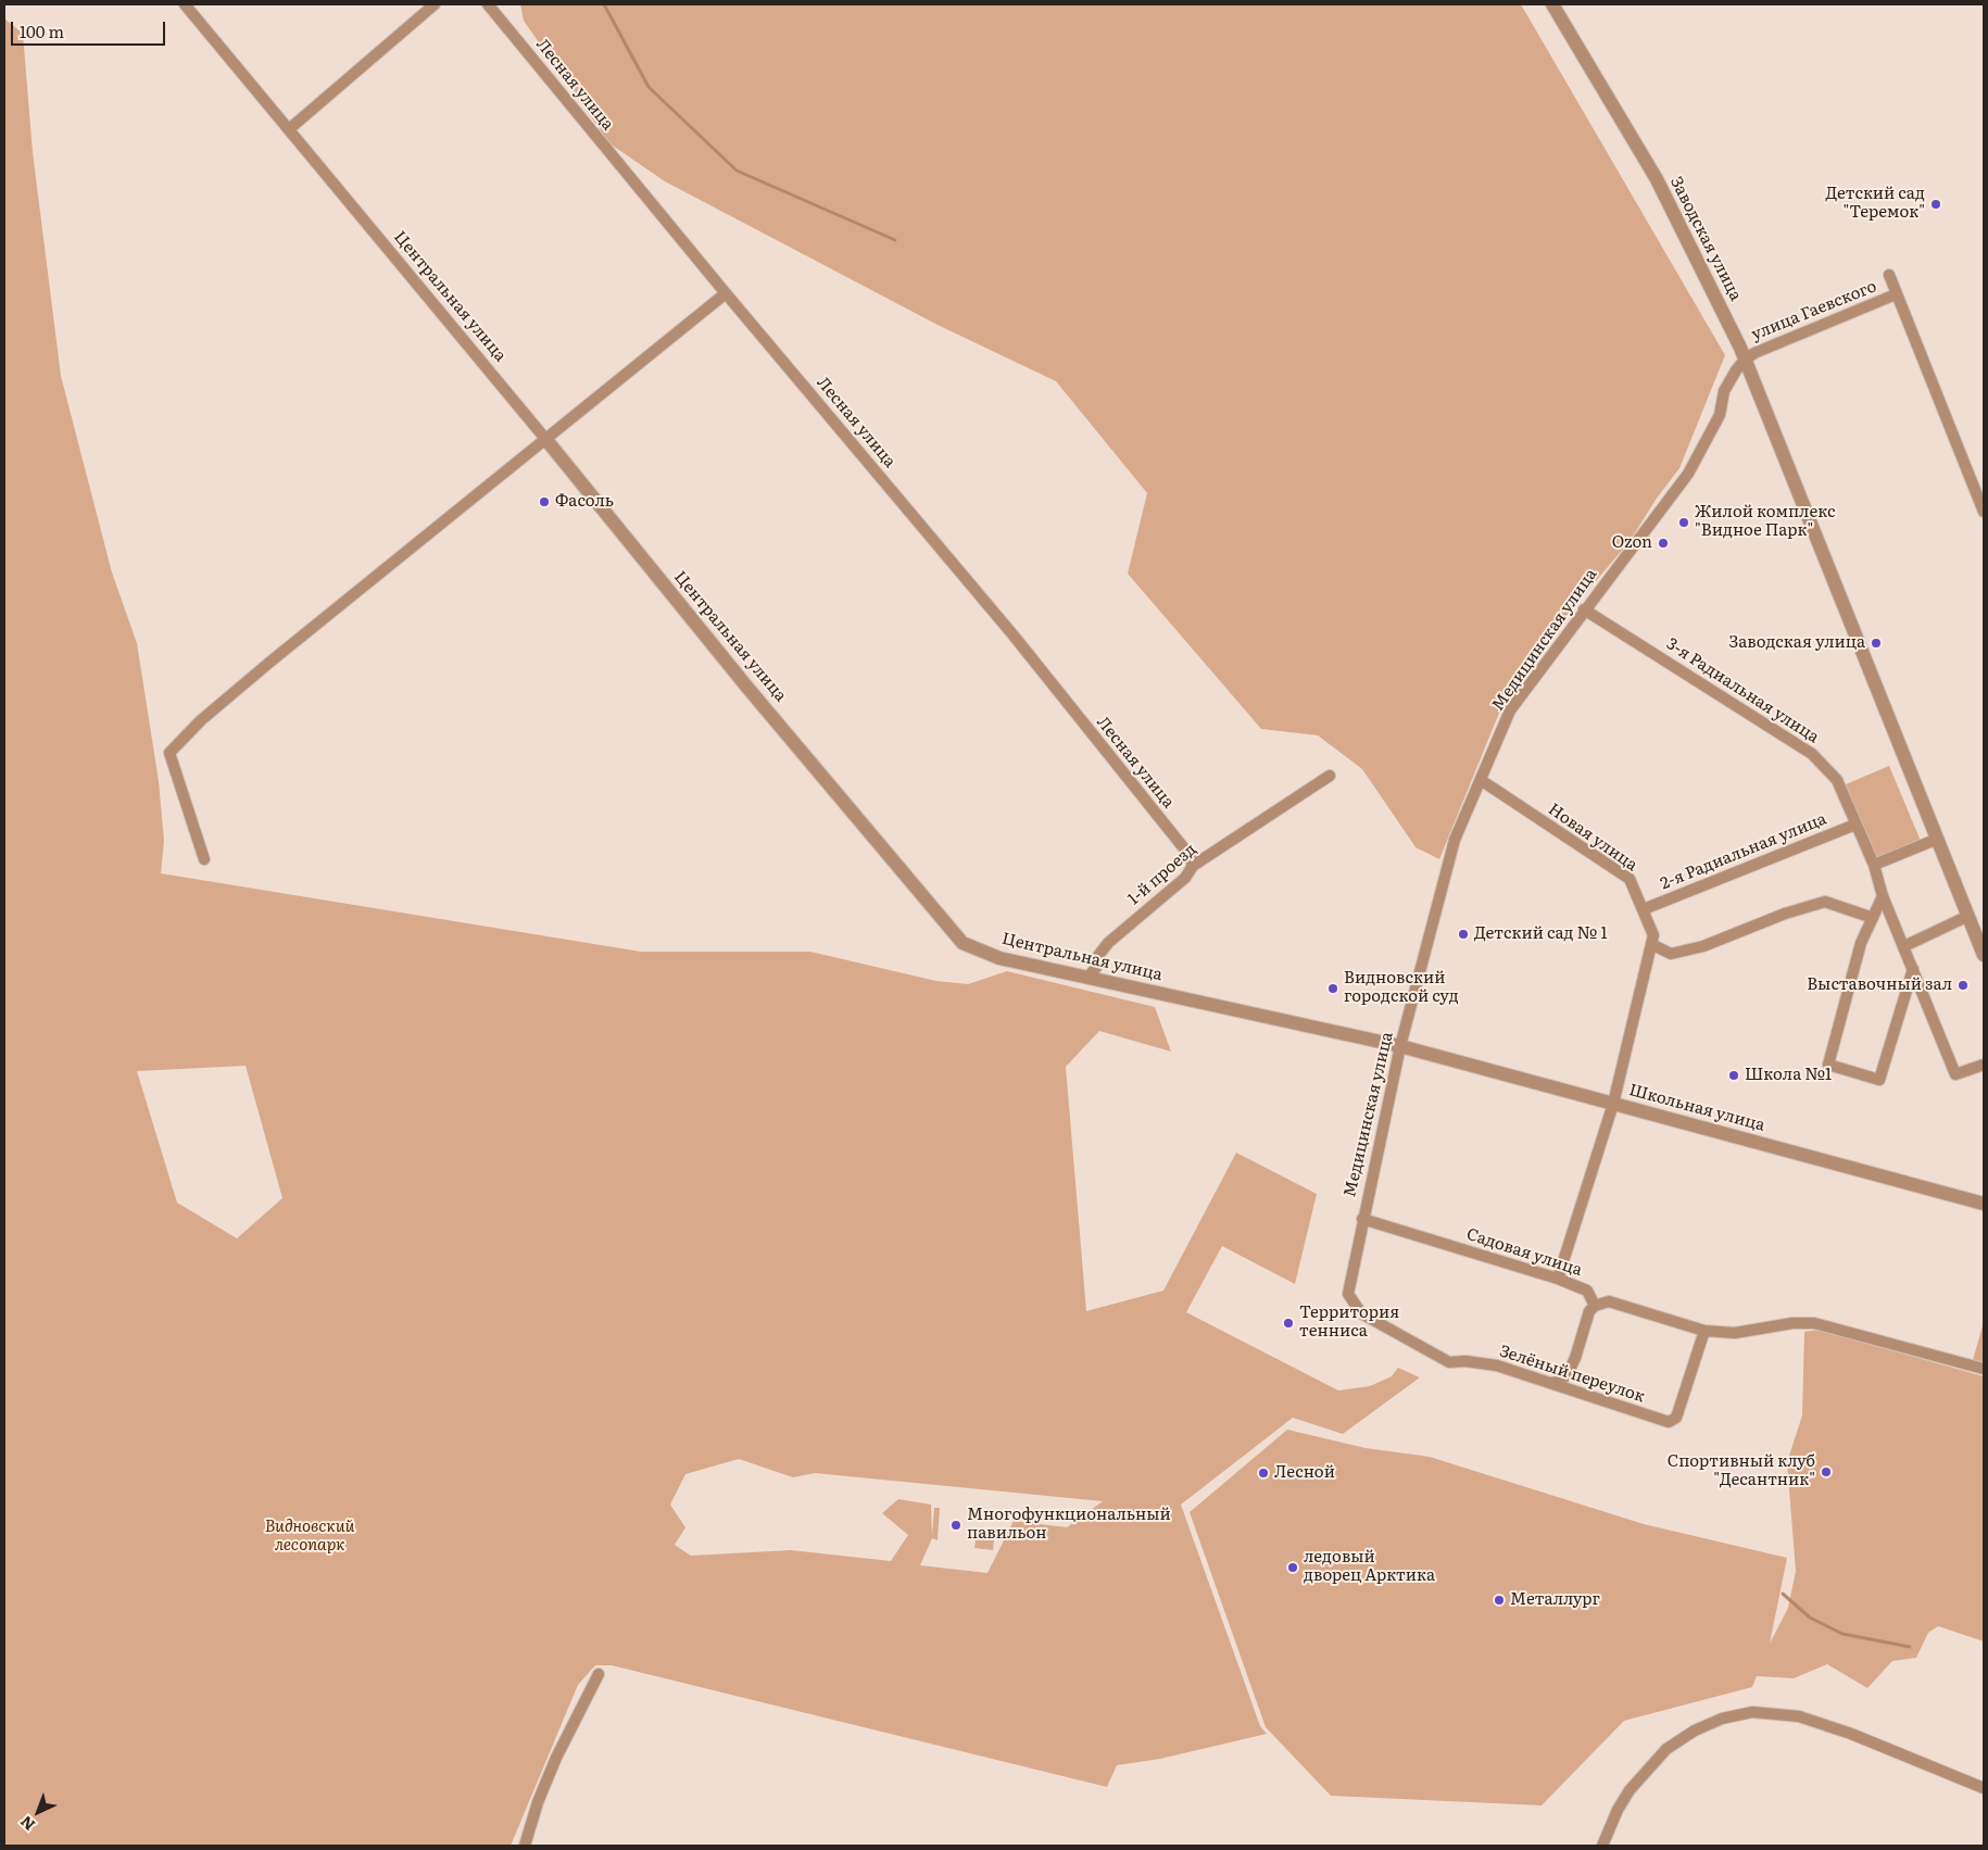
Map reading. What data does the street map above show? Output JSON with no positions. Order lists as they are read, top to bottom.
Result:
{
  "streets": {
    "street": [
      "Лесная улица",
      "Заводская улица",
      "Центральная улица",
      "улица Гаевского",
      "Медицинская улица",
      "3-я Радиальная улица",
      "Новая улица",
      "2-я Радиальная улица",
      "1-й проезд",
      "Школьная улица",
      "Садовая улица",
      "Зелёный переулок"
    ]
  },
  "crossings": [
    ["Лесная улица", "1-й проезд"],
    ["Заводская улица", "улица Гаевского"],
    ["Заводская улица", "Медицинская улица"],
    ["Центральная улица", "Медицинская улица"],
    ["Центральная улица", "1-й проезд"],
    ["Центральная улица", "Школьная улица"],
    ["улица Гаевского", "Медицинская улица"],
    ["Медицинская улица", "3-я Радиальная улица"],
    ["Медицинская улица", "Новая улица"],
    ["Медицинская улица", "Школьная улица"],
    ["Медицинская улица", "Садовая улица"],
    ["Медицинская улица", "Зелёный переулок"],
    ["3-я Радиальная улица", "2-я Радиальная улица"],
    ["Новая улица", "2-я Радиальная улица"],
    ["Новая улица", "Школьная улица"],
    ["Новая улица", "Садовая улица"]
  ],
  "parks": ["Видновский лесопарк"],
  "places": [
    "Детский сад \"Теремок\"",
    "Фасоль",
    "Жилой комплекс \"Видное Парк\"",
    "Ozon",
    "Заводская улица",
    "Детский сад № 1",
    "Выставочный зал",
    "Видновский городской суд",
    "Школа №1",
    "Территория тенниса",
    "Спортивный клуб \"Десантник\"",
    "Лесной",
    "Многофункциональный павильон",
    "ледовый дворец Арктика",
    "Металлург"
  ],
  "scale_bar": "100 m",
  "north": "bottom left"
}
